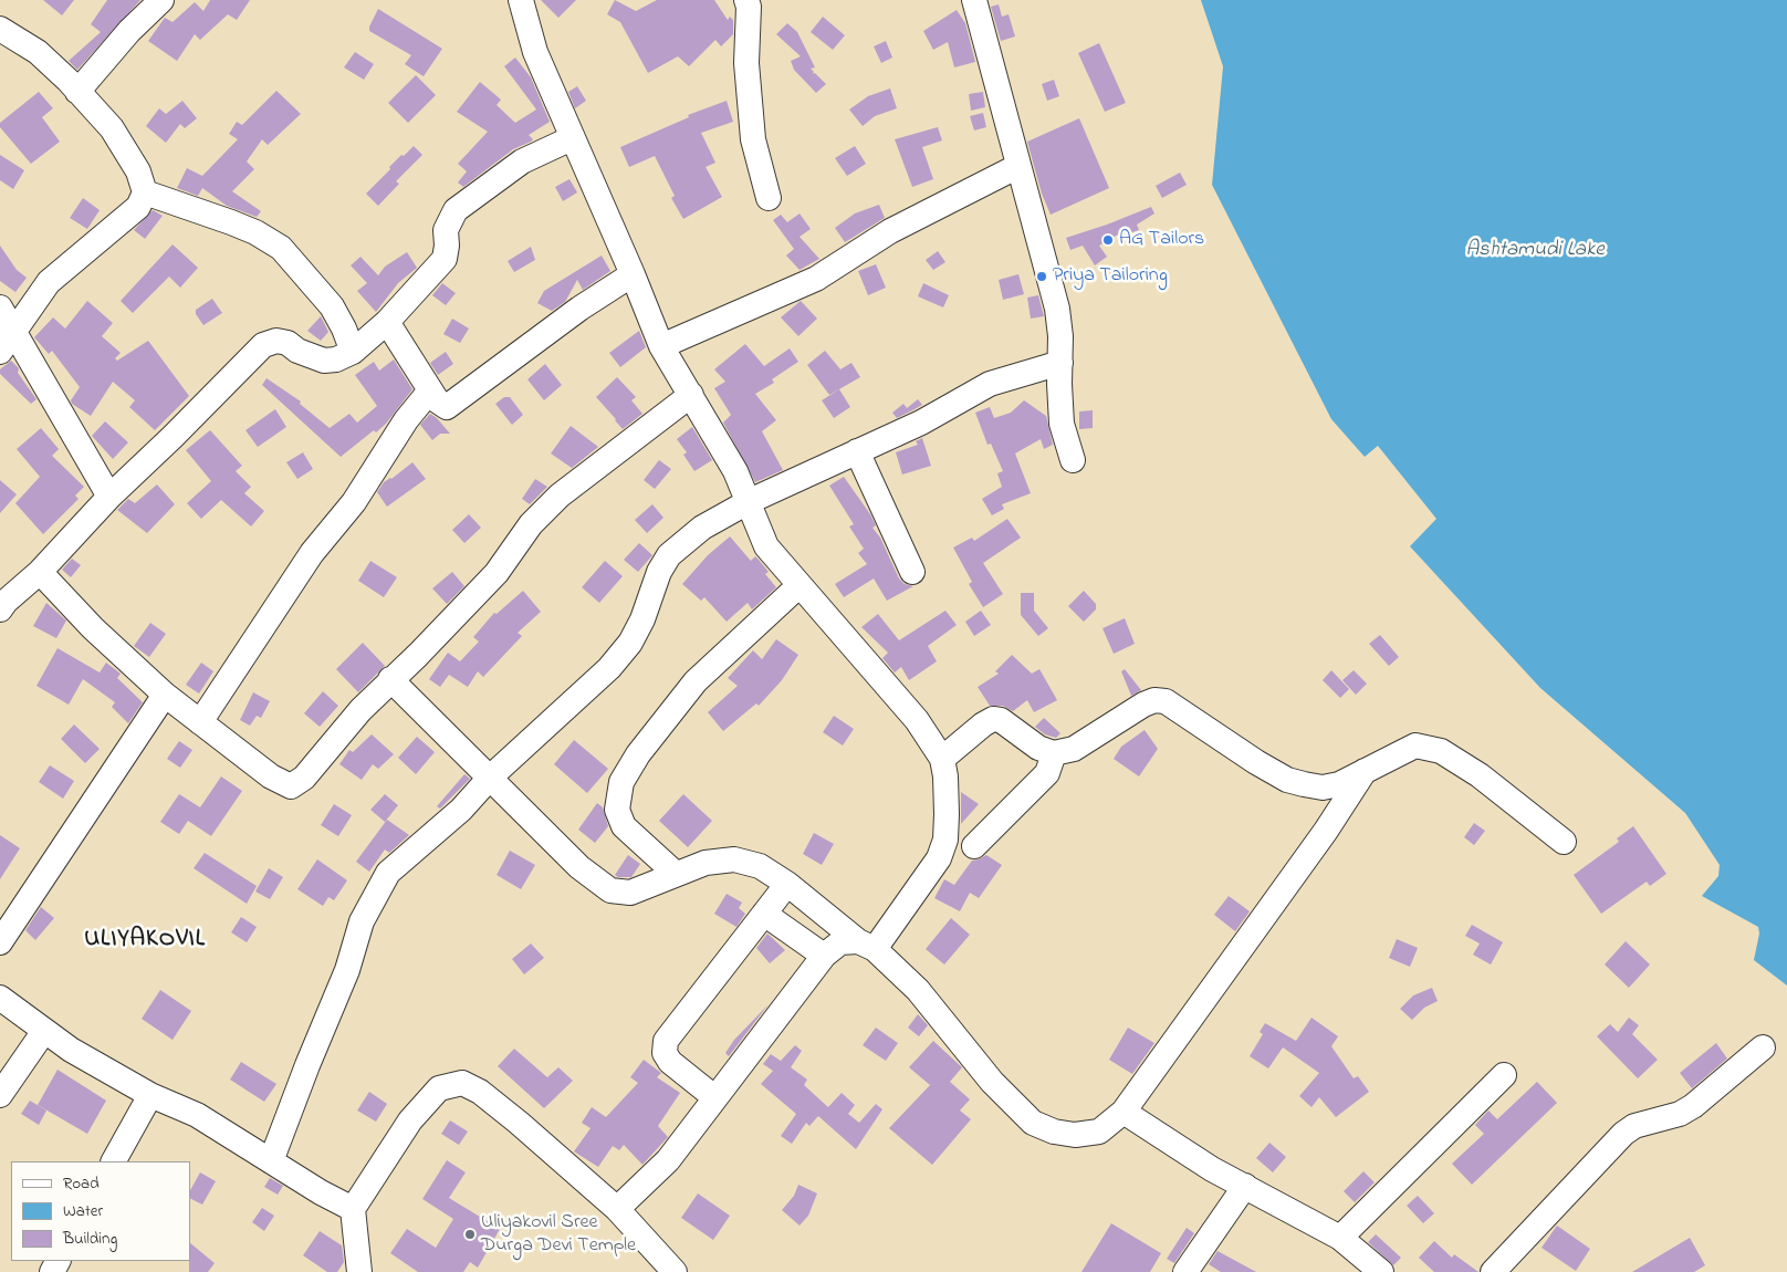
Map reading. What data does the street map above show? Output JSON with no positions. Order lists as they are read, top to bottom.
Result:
{
  "districts": ["ULIYAKOVIL"],
  "water": ["Ashtamudi Lake"],
  "places": ["AG Tailors", "Priya Tailoring", "Uliyakovil Sree Durga Devi Temple"],
  "legend": ["Road", "Water", "Building"]
}
